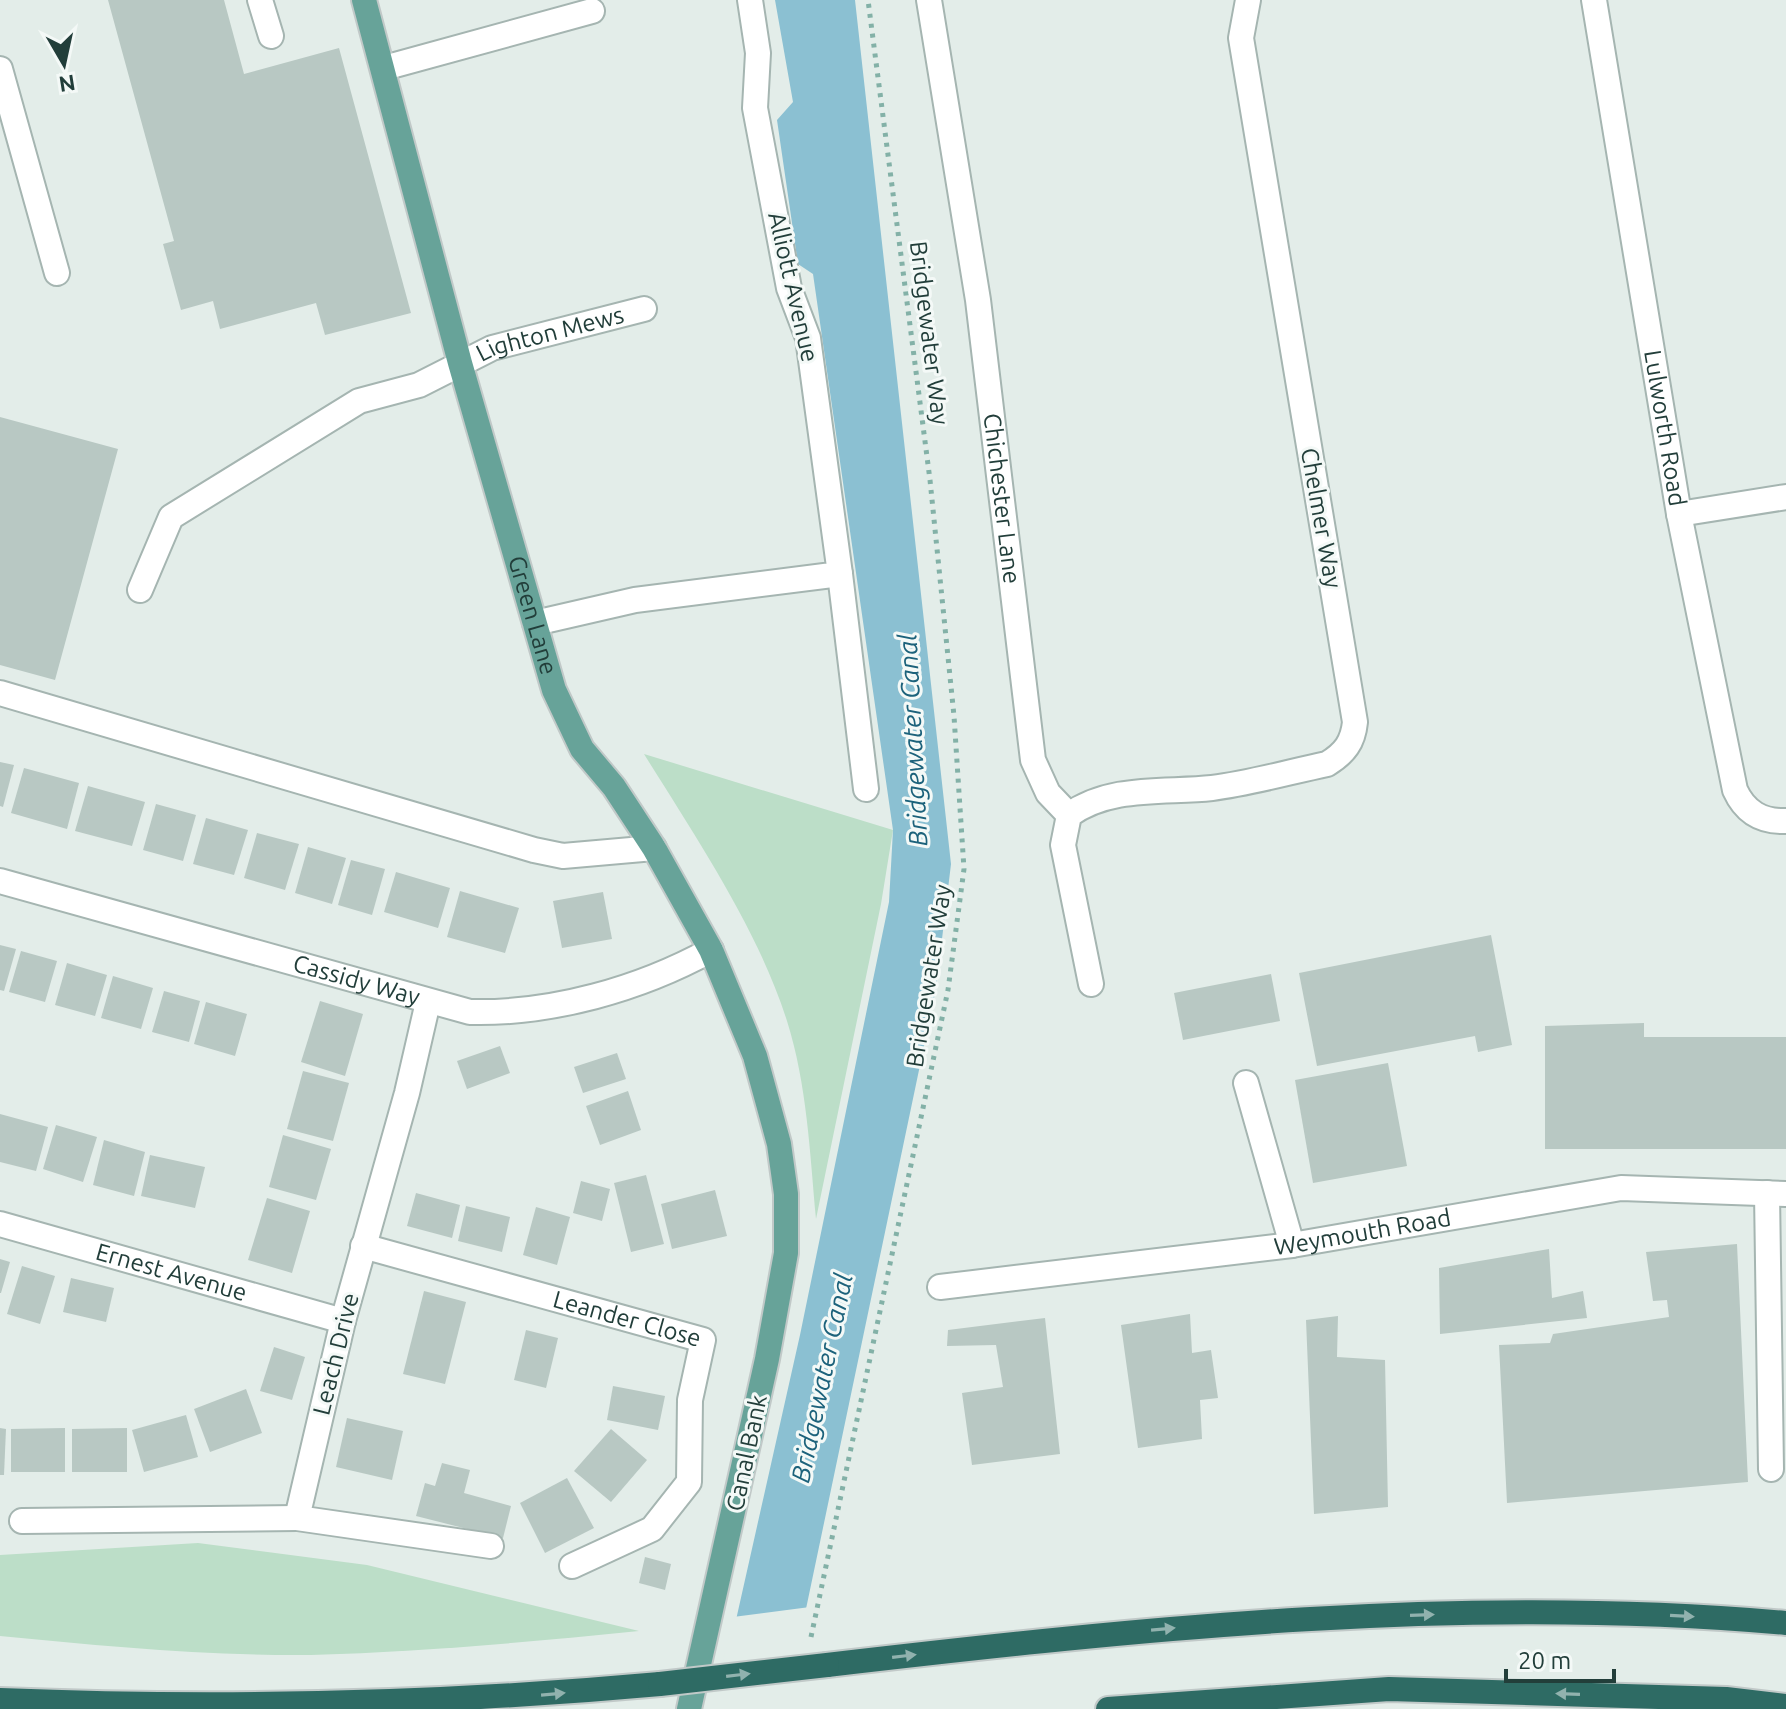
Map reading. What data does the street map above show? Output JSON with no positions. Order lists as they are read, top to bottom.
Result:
{
  "streets": {
    "main road": ["Green Lane", "Canal Bank"],
    "street": [
      "Alliott Avenue",
      "Lighton Mews",
      "Lulworth Road",
      "Chichester Lane",
      "Chelmer Way",
      "Cassidy Way",
      "Weymouth Road",
      "Ernest Avenue",
      "Leander Close",
      "Leach Drive"
    ],
    "path": ["Bridgewater Way"]
  },
  "crossings": [
    ["Lighton Mews", "Green Lane"],
    ["Chichester Lane", "Chelmer Way"],
    ["Green Lane", "Cassidy Way"],
    ["Green Lane", "Canal Bank"],
    ["Cassidy Way", "Leach Drive"],
    ["Ernest Avenue", "Leach Drive"],
    ["Leander Close", "Leach Drive"]
  ],
  "water": ["Bridgewater Canal"],
  "scale_bar": "20 m",
  "north": "bottom"
}
